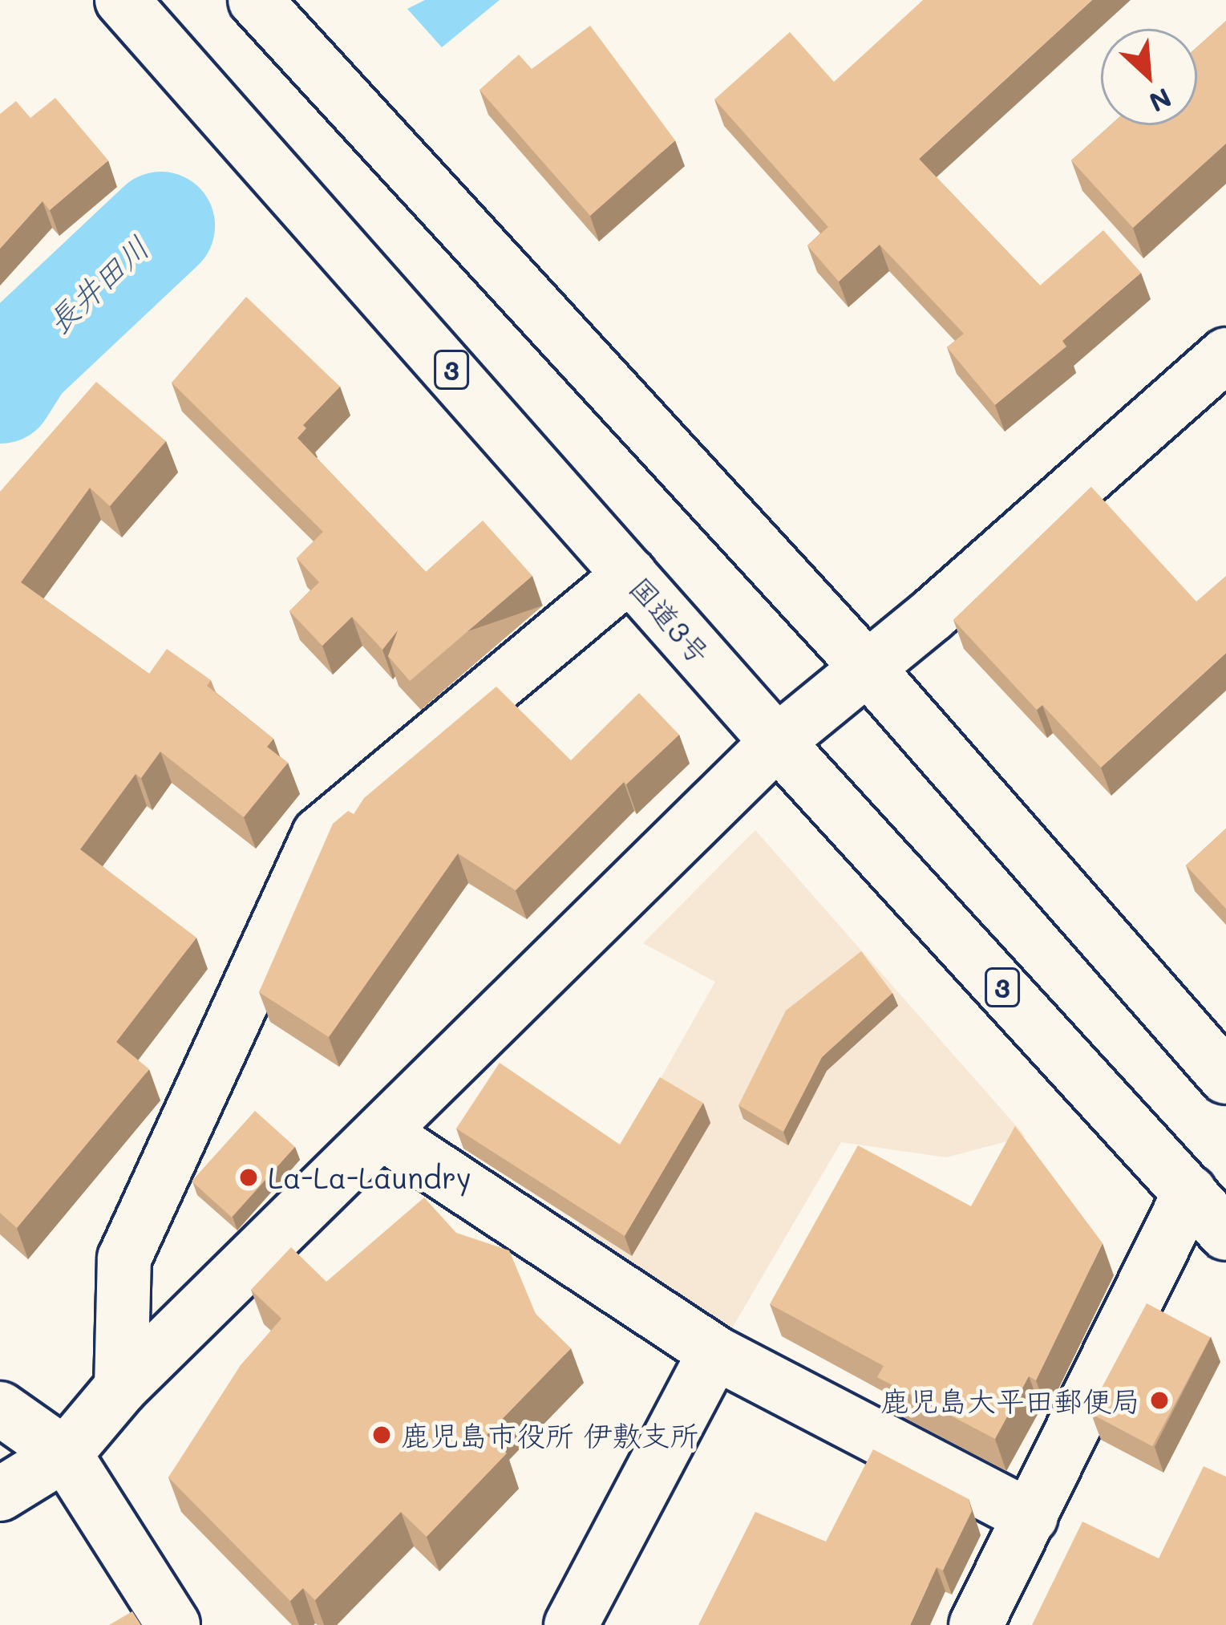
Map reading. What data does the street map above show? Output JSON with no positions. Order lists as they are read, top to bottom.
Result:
{
  "streets": {
    "main road": ["3", "国道3号"]
  },
  "water": ["長井田川"],
  "places": ["La-La-Laundry", "鹿児島大平田郵便局", "鹿児島市役所 伊敷支所"],
  "north": "bottom right"
}
